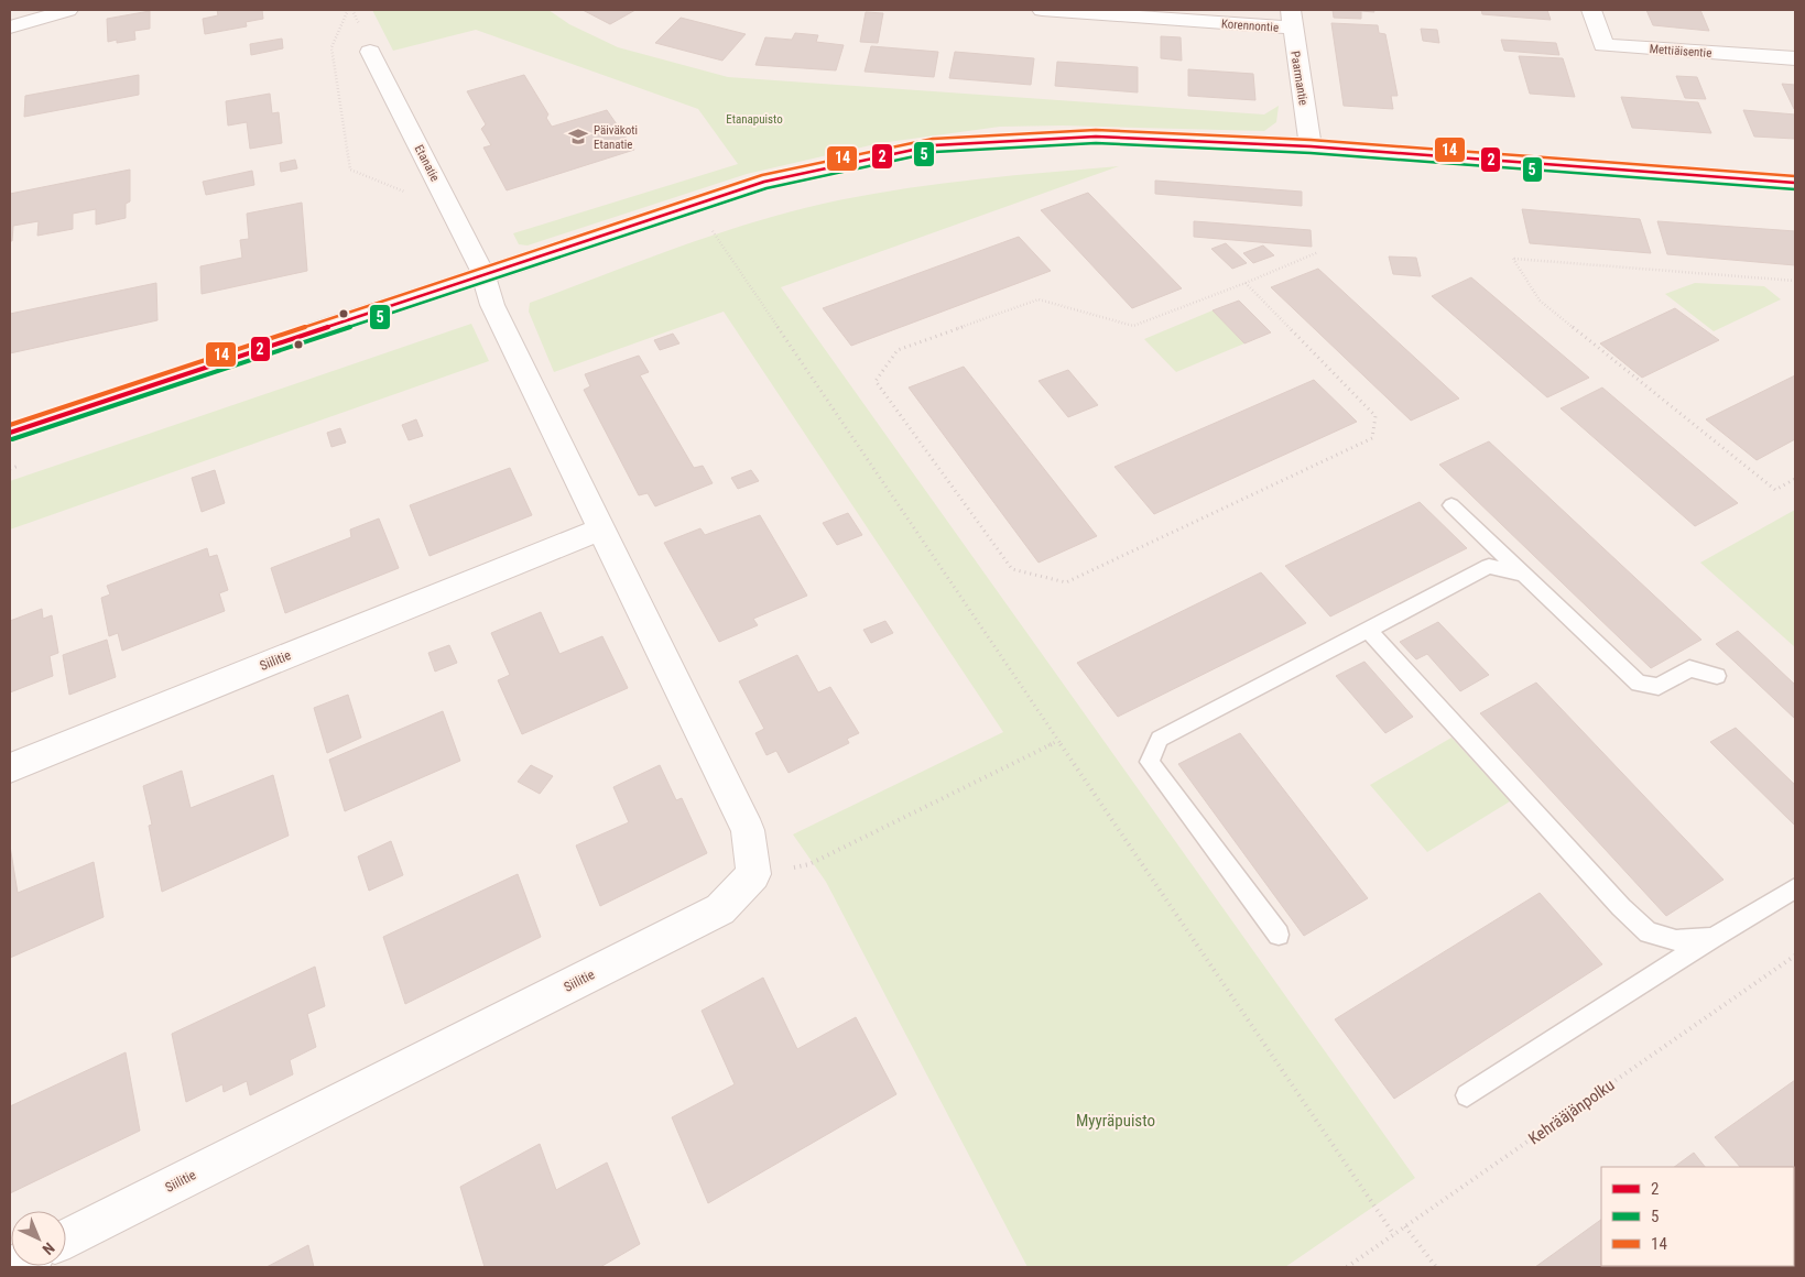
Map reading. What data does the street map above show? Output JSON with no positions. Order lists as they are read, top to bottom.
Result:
{
  "streets": {
    "street": [
      "Korennontie",
      "Mettiäisentie",
      "Paarmantie",
      "Etanatie",
      "Siilitie"
    ],
    "path": ["Kehrääjänpolku"]
  },
  "crossings": [
    ["Korennontie", "Paarmantie"]
  ],
  "parks": ["Etanapuisto", "Myyräpuisto"],
  "places": {
    "school or university": ["Päiväkoti Etanatie"]
  },
  "lines": ["transit line 14", "transit line 2", "transit line 5"],
  "legend": ["2", "5", "14"],
  "north": "bottom right"
}
